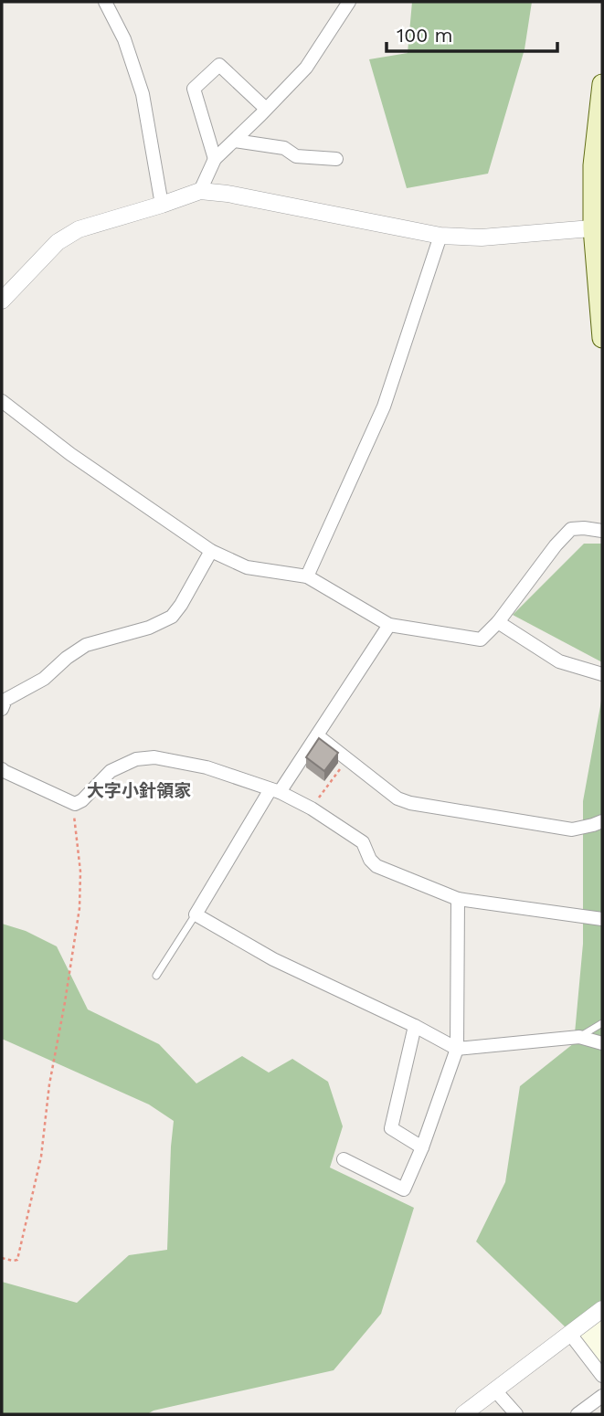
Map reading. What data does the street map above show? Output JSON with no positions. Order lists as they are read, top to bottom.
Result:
{
  "districts": ["大字小針領家"],
  "scale_bar": "100 m"
}
